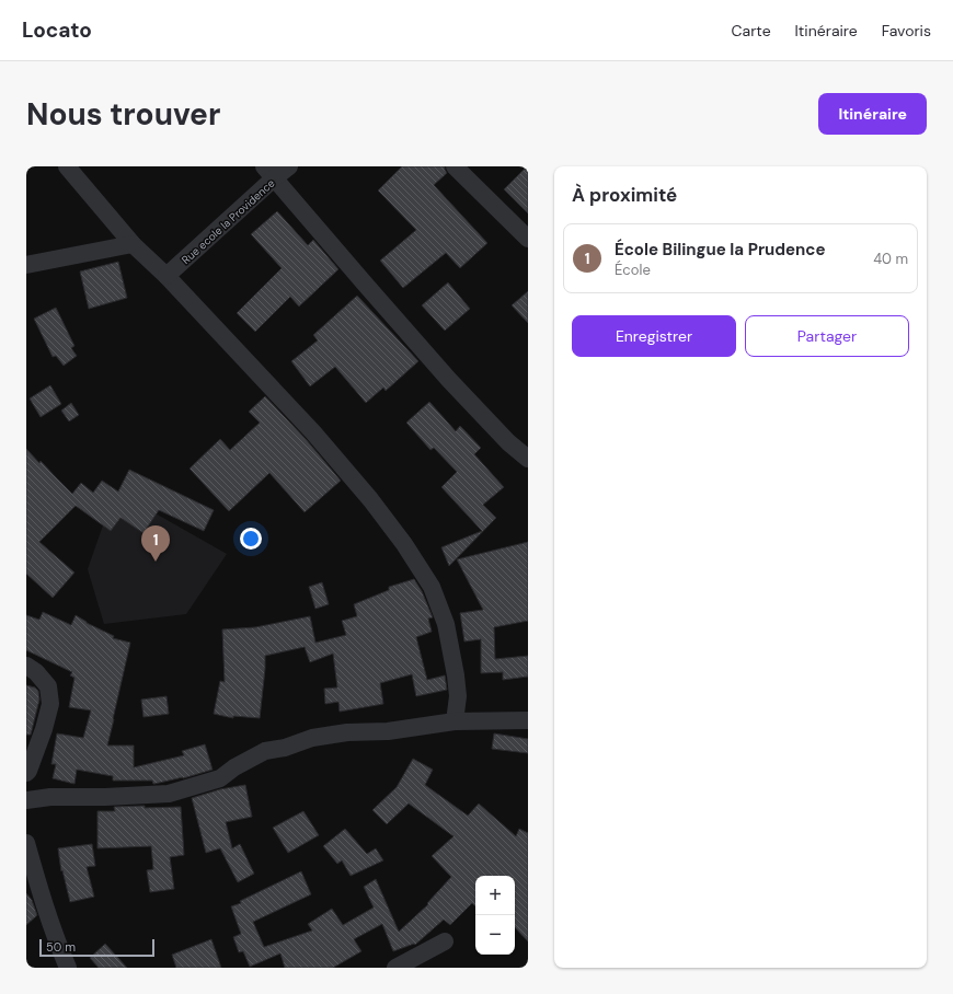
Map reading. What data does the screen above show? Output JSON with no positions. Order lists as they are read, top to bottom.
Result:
{
  "streets": {
    "street": ["Rue ecole la Providence"]
  },
  "scale_bar": "50 m",
  "page": {
    "header": "Locato",
    "nav": ["Carte", "Itinéraire", "Favoris"],
    "buttons": [
      "Itinéraire",
      ["Enregistrer", "Partager"]
    ],
    "title": "Nous trouver",
    "heading": "À proximité",
    "list": [
      {
        "mark": "1",
        "name": "École Bilingue la Prudence",
        "note": "École",
        "value": "40 m"
      }
    ],
    "pins": "1",
    "map_buttons": ["+", "−"],
    "scale": "50 m"
  }
}
